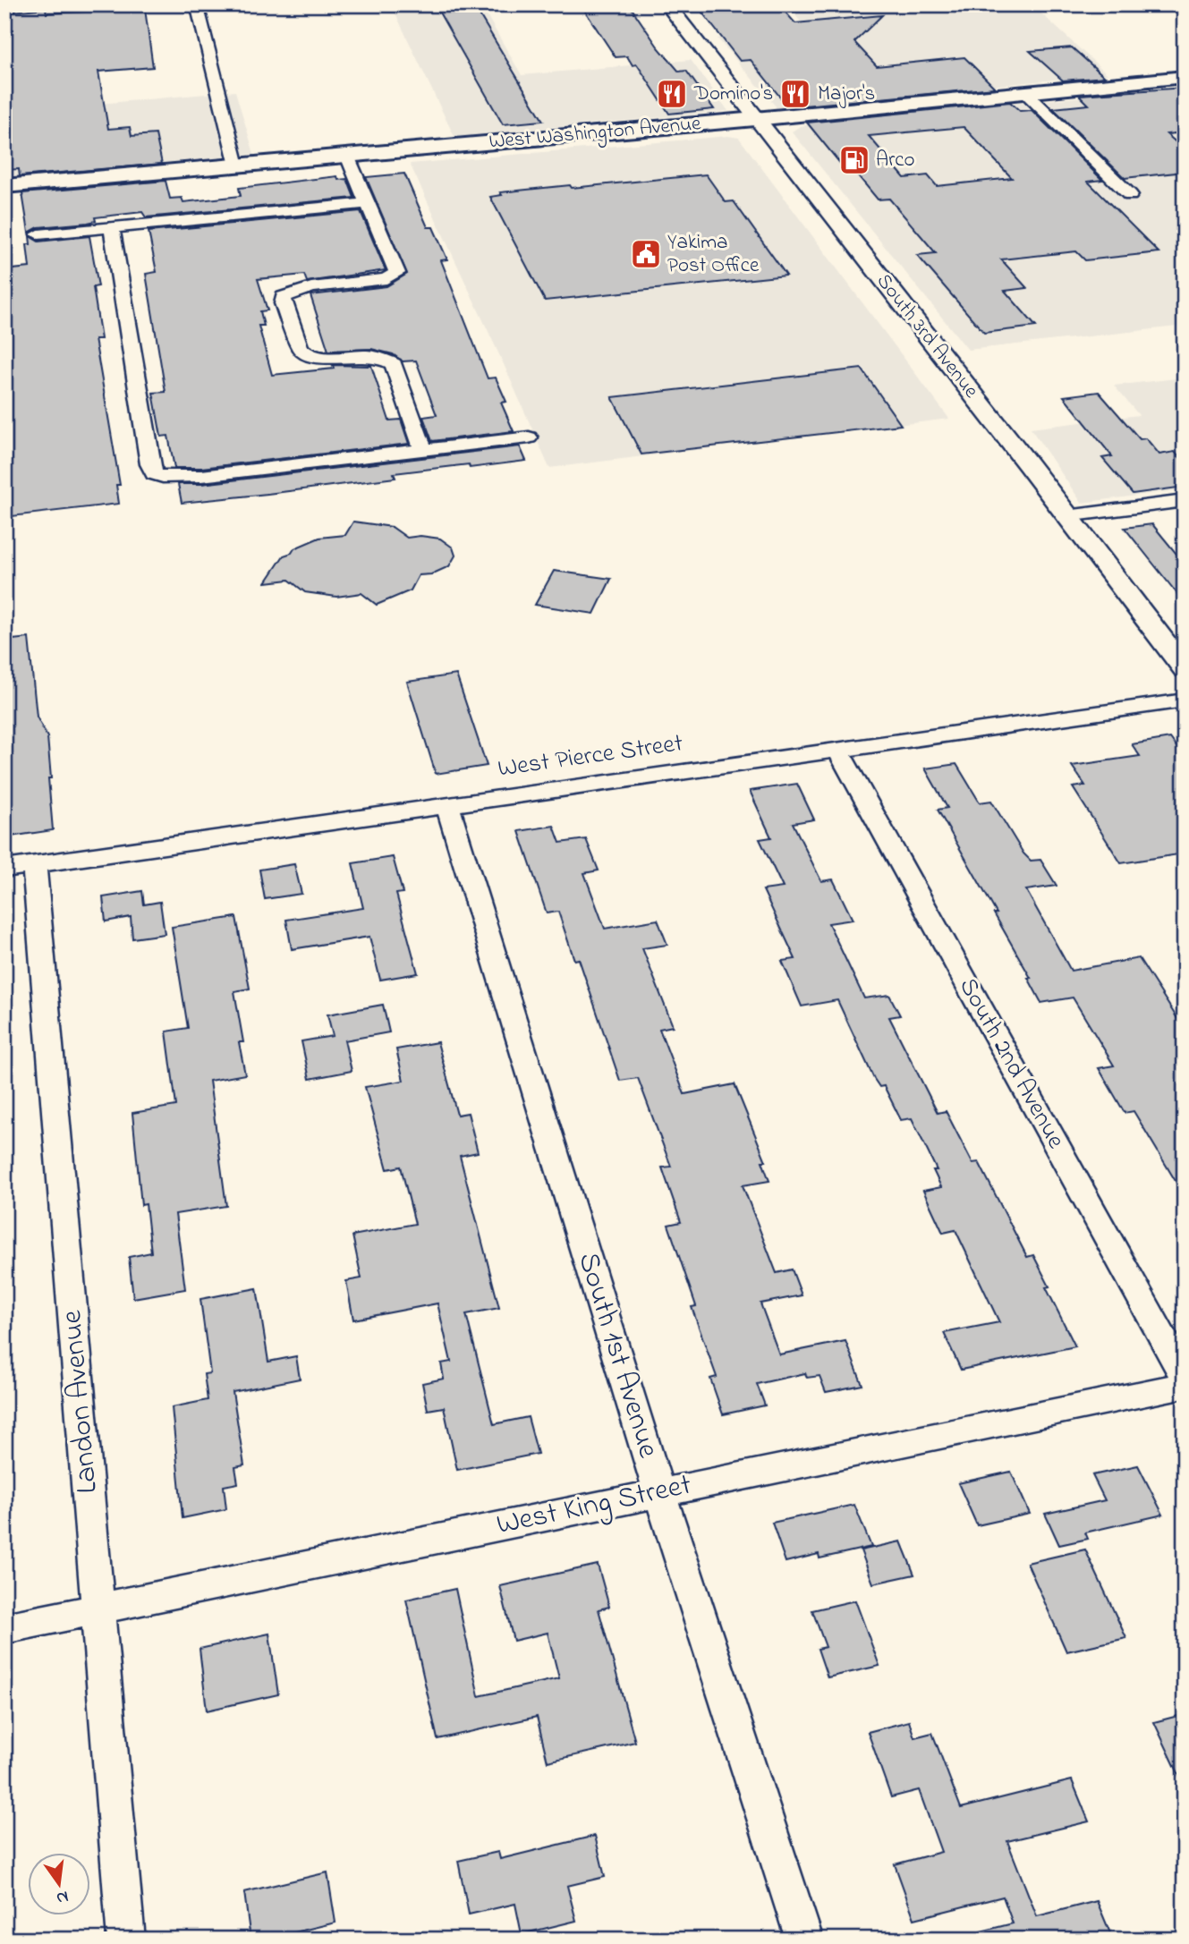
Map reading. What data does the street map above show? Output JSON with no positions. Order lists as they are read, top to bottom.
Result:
{
  "streets": {
    "main road": ["West Washington Avenue"],
    "street": [
      "South 3rd Avenue",
      "West Pierce Street",
      "South 2nd Avenue",
      "South 1st Avenue",
      "Landon Avenue",
      "West King Street"
    ]
  },
  "crossings": [
    ["West Washington Avenue", "South 3rd Avenue"],
    ["West Pierce Street", "South 2nd Avenue"],
    ["West Pierce Street", "South 1st Avenue"],
    ["West Pierce Street", "Landon Avenue"],
    ["South 1st Avenue", "West King Street"],
    ["Landon Avenue", "West King Street"]
  ],
  "places": {
    "restaurant": ["Domino's", "Major's"],
    "fuel station": ["Arco"],
    "public building": ["Yakima Post Office"]
  },
  "north": "bottom"
}
